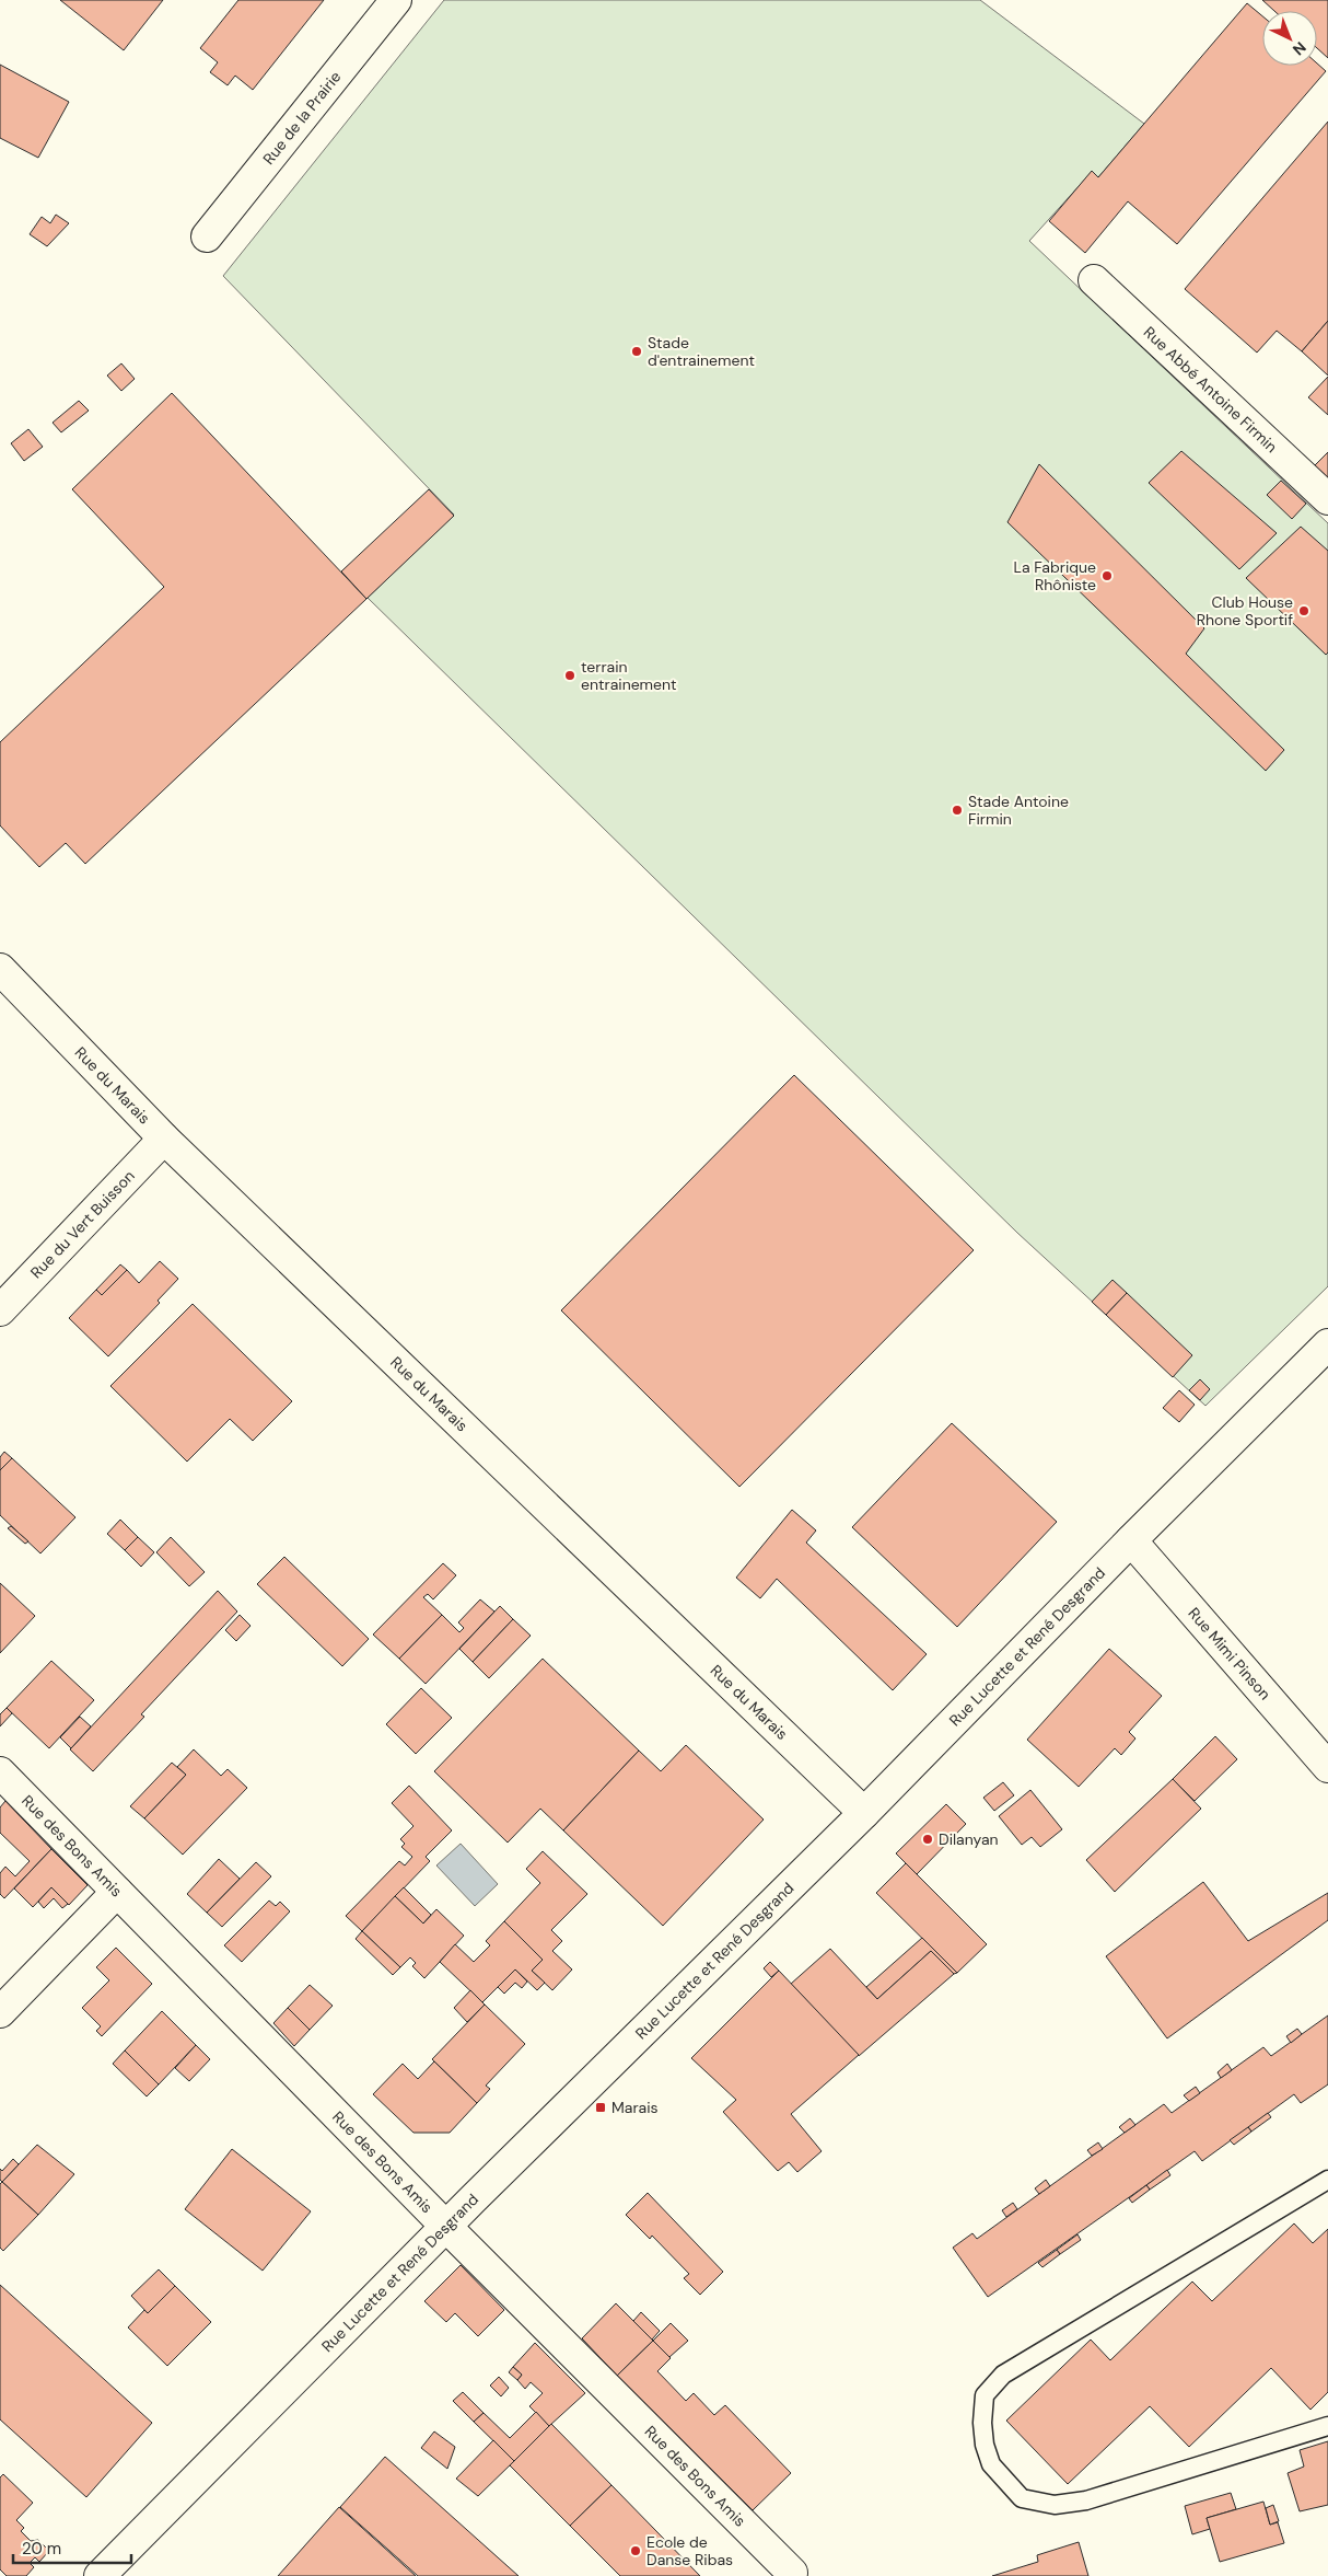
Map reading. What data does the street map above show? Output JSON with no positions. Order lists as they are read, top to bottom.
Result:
{
  "streets": {
    "street": [
      "Rue de la Prairie",
      "Rue Abbé Antoine Firmin",
      "Rue du Marais",
      "Rue du Vert Buisson",
      "Rue Lucette et René Desgrand",
      "Rue Mimi Pinson",
      "Rue des Bons Amis"
    ]
  },
  "crossings": [
    ["Rue du Marais", "Rue du Vert Buisson"],
    ["Rue du Marais", "Rue Lucette et René Desgrand"],
    ["Rue Lucette et René Desgrand", "Rue Mimi Pinson"],
    ["Rue Lucette et René Desgrand", "Rue des Bons Amis"]
  ],
  "places": {
    "other": [
      "Stade d'entrainement",
      "La Fabrique Rhôniste",
      "Club House Rhone Sportif",
      "terrain entrainement",
      "Stade Antoine Firmin",
      "Dilanyan",
      "Ecole de Danse Ribas"
    ],
    "transit": ["Marais"]
  },
  "scale_bar": "20 m",
  "north": "bottom right"
}
